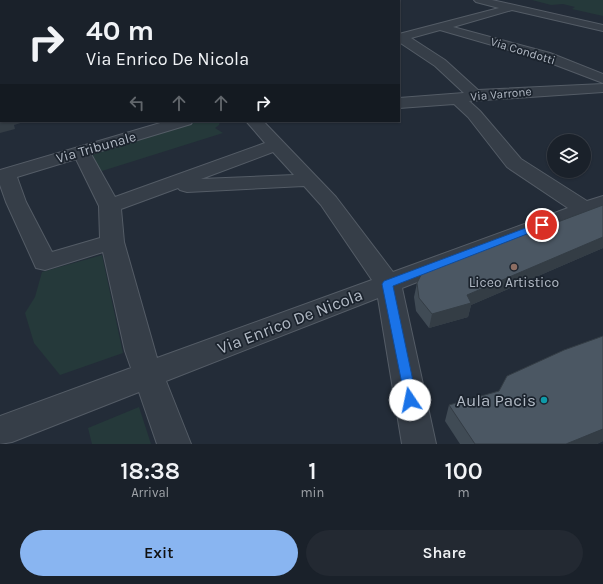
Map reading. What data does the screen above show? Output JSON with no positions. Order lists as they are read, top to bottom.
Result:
{
  "streets": {
    "street": [
      "Via Condotti",
      "Via Varrone",
      "Via Tribunale",
      "Via Enrico De Nicola"
    ]
  },
  "places": ["Liceo Artistico", "Aula Pacis"],
  "page": {
    "turn": ["40 m", "Via Enrico De Nicola"],
    "eta": [
      "18:38",
      "Arrival",
      "1",
      "min",
      "100",
      "m"
    ],
    "buttons": ["Exit", "Share"]
  }
}
